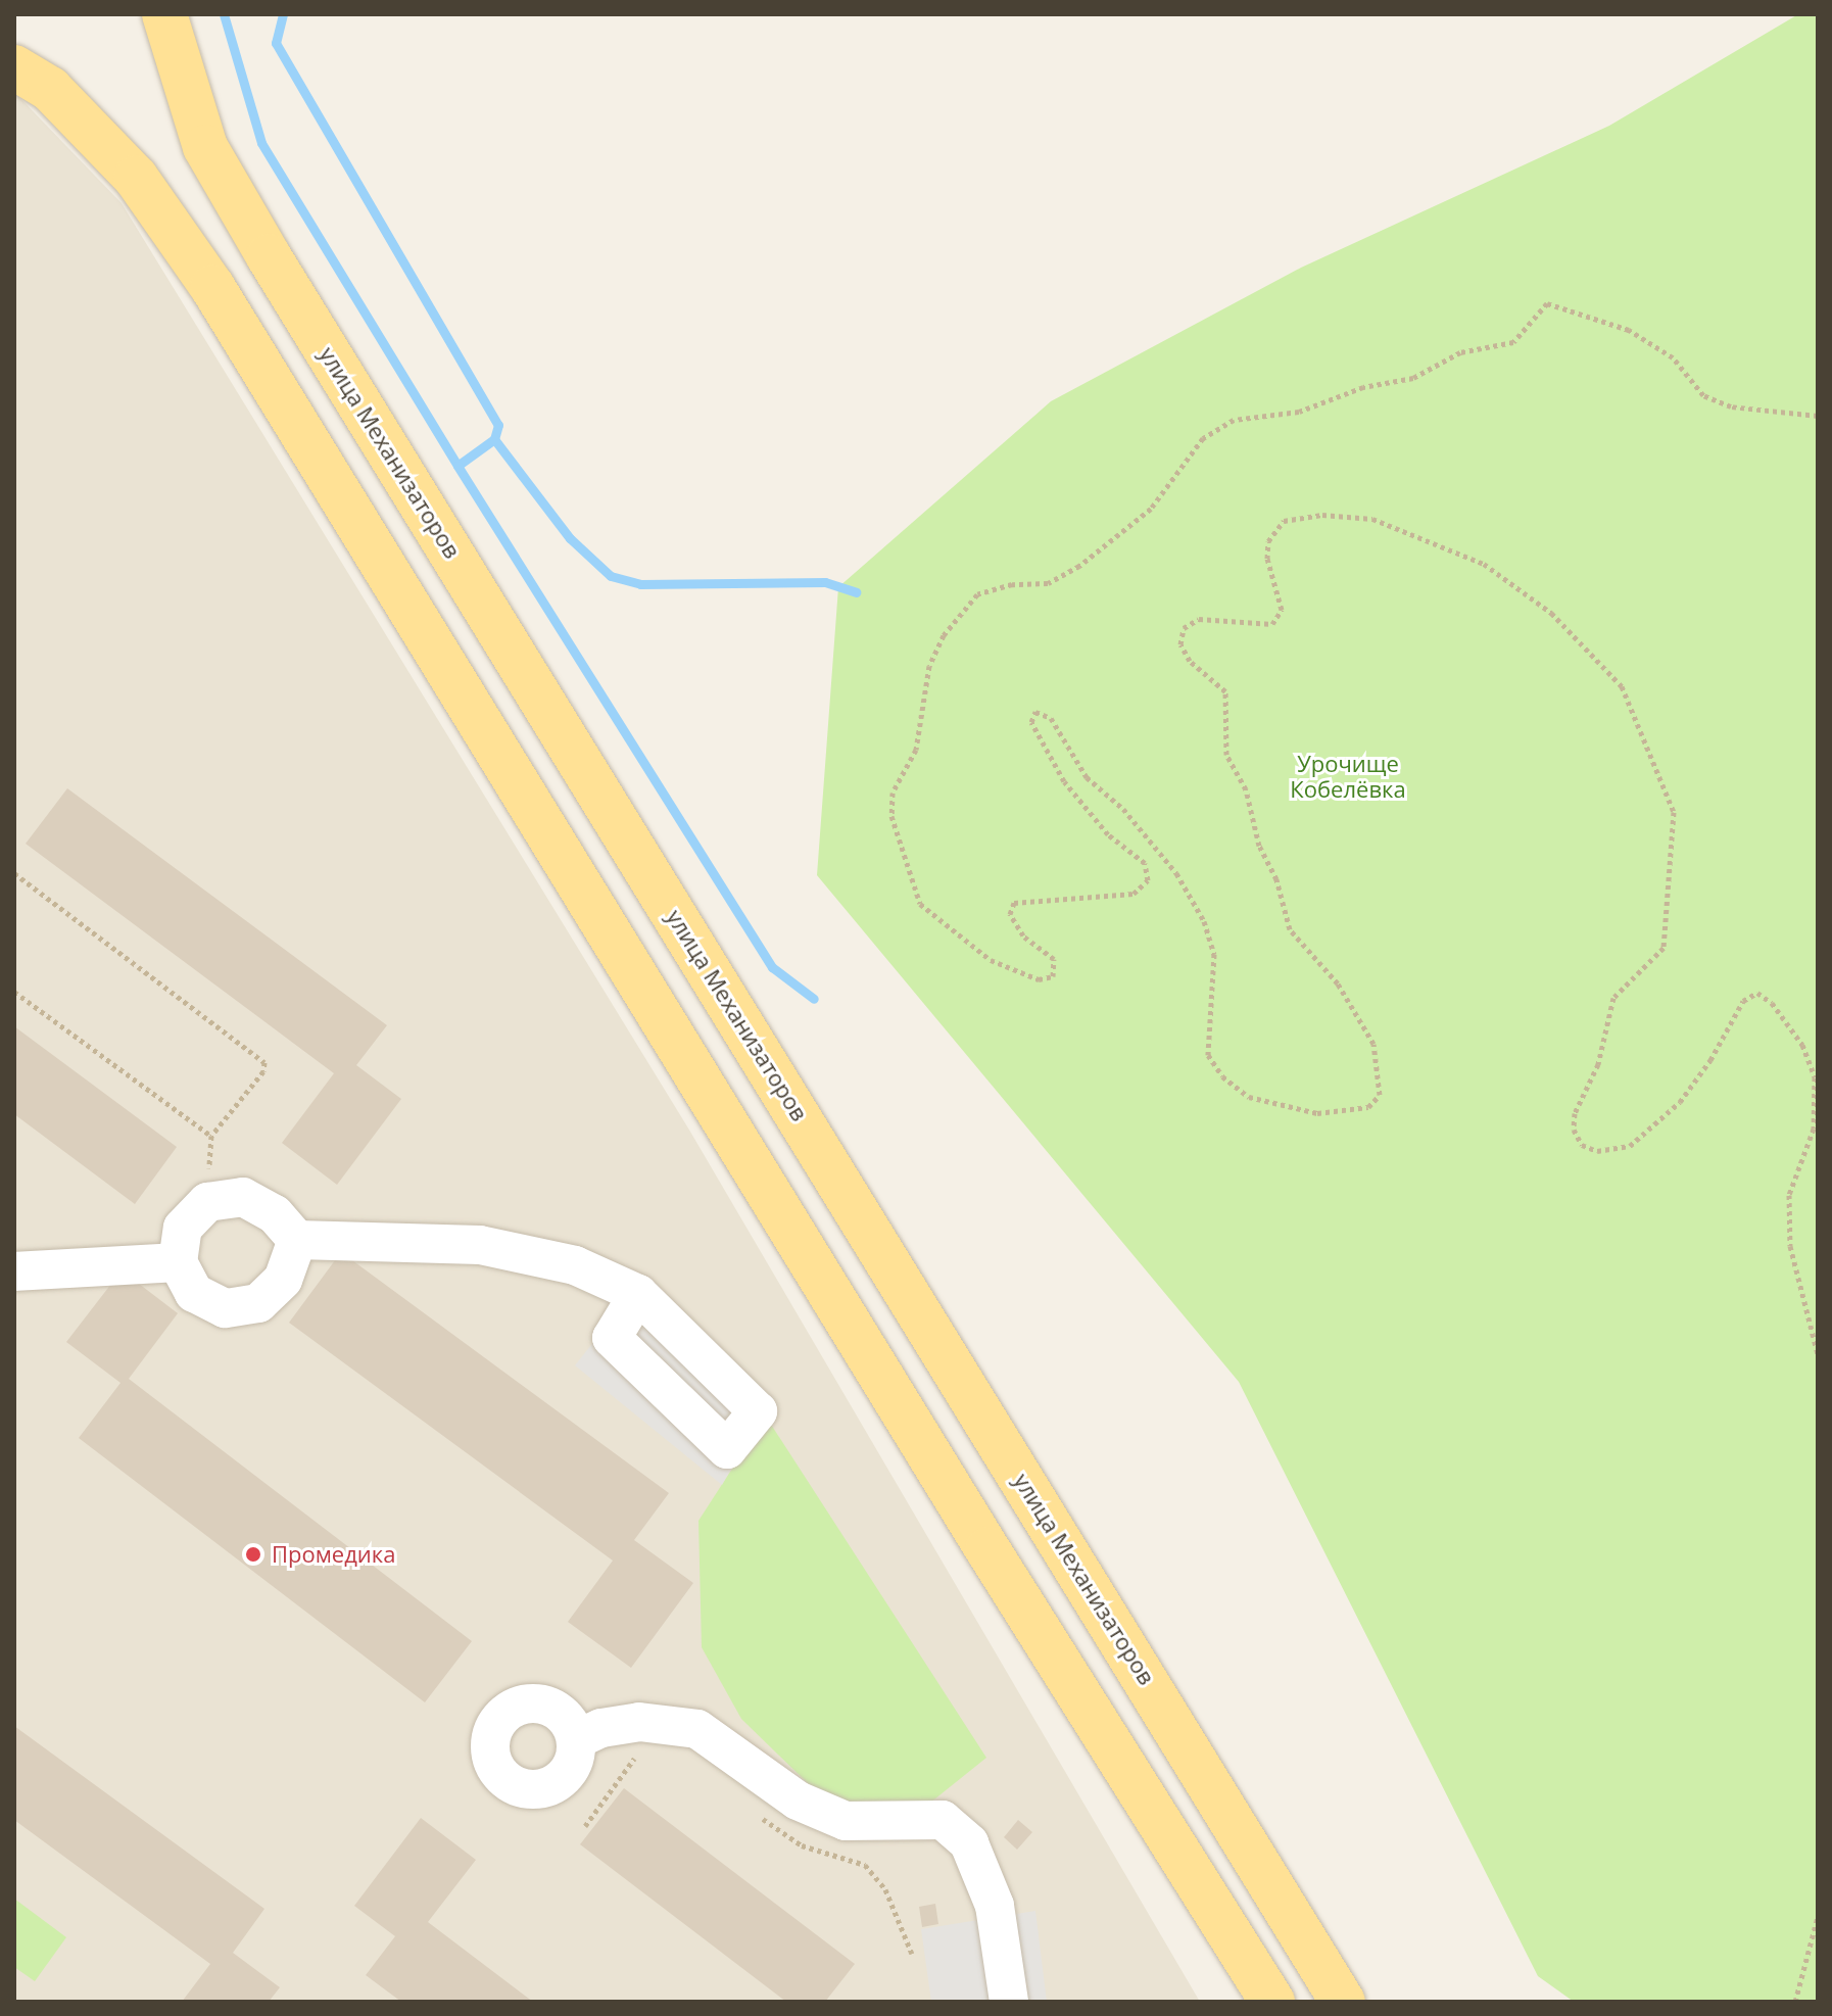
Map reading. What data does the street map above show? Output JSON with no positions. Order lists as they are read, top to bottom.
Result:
{
  "streets": {
    "main road": ["улица Механизаторов"]
  },
  "parks": ["Урочище Кобелёвка"],
  "places": ["Промедика"]
}
